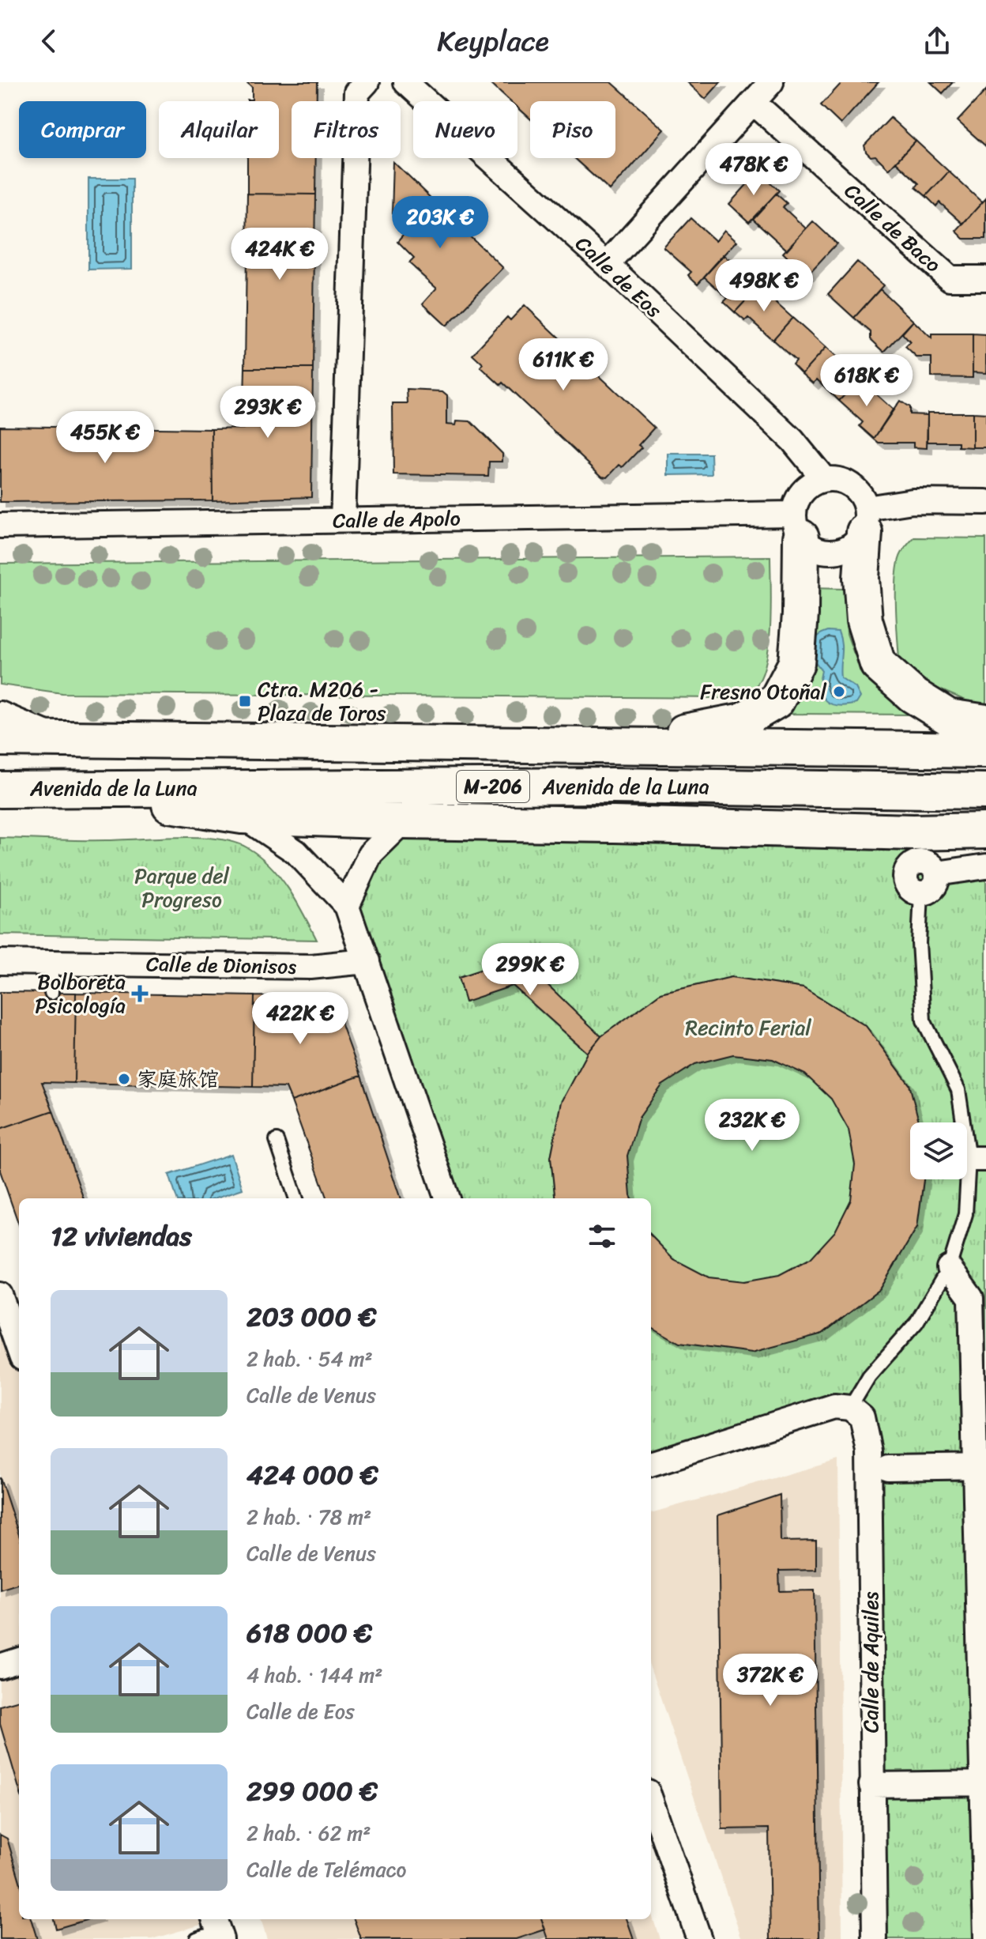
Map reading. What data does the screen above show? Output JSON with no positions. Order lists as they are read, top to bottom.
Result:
{
  "streets": {
    "main road": ["M-206", "Avenida de la Luna"],
    "street": [
      "Calle de Baco",
      "Calle de Eos",
      "Calle de Apolo",
      "Calle de Dionisos",
      "Calle de Aquiles"
    ]
  },
  "crossings": [
    ["Calle de Eos", "Calle de Apolo"]
  ],
  "parks": ["Parque del Progreso", "Recinto Ferial"],
  "places": {
    "other": ["Fresno Otoñal", "家庭旅馆"],
    "transit": ["Ctra. M206 - Plaza de Toros"],
    "health": ["Bolboreta Psicología"]
  },
  "page": {
    "header": "Keyplace",
    "chip": [
      "Comprar",
      "Alquilar",
      "Filtros",
      "Nuevo",
      "Piso"
    ],
    "price": [
      "478K €",
      "203K €",
      "424K €",
      "498K €",
      "611K €",
      "618K €",
      "293K €",
      "455K €",
      "299K €",
      "422K €",
      "232K €",
      "372K €"
    ],
    "heading": "12 viviendas",
    "list": [
      {
        "name": "203 000 €",
        "note": "2 hab. · 54 m² · Calle de Venus"
      },
      {
        "name": "424 000 €",
        "note": "2 hab. · 78 m² · Calle de Venus"
      },
      {
        "name": "618 000 €",
        "note": "4 hab. · 144 m² · Calle de Eos"
      },
      {
        "name": "299 000 €",
        "note": "2 hab. · 62 m² · Calle de Telémaco"
      }
    ]
  }
}
